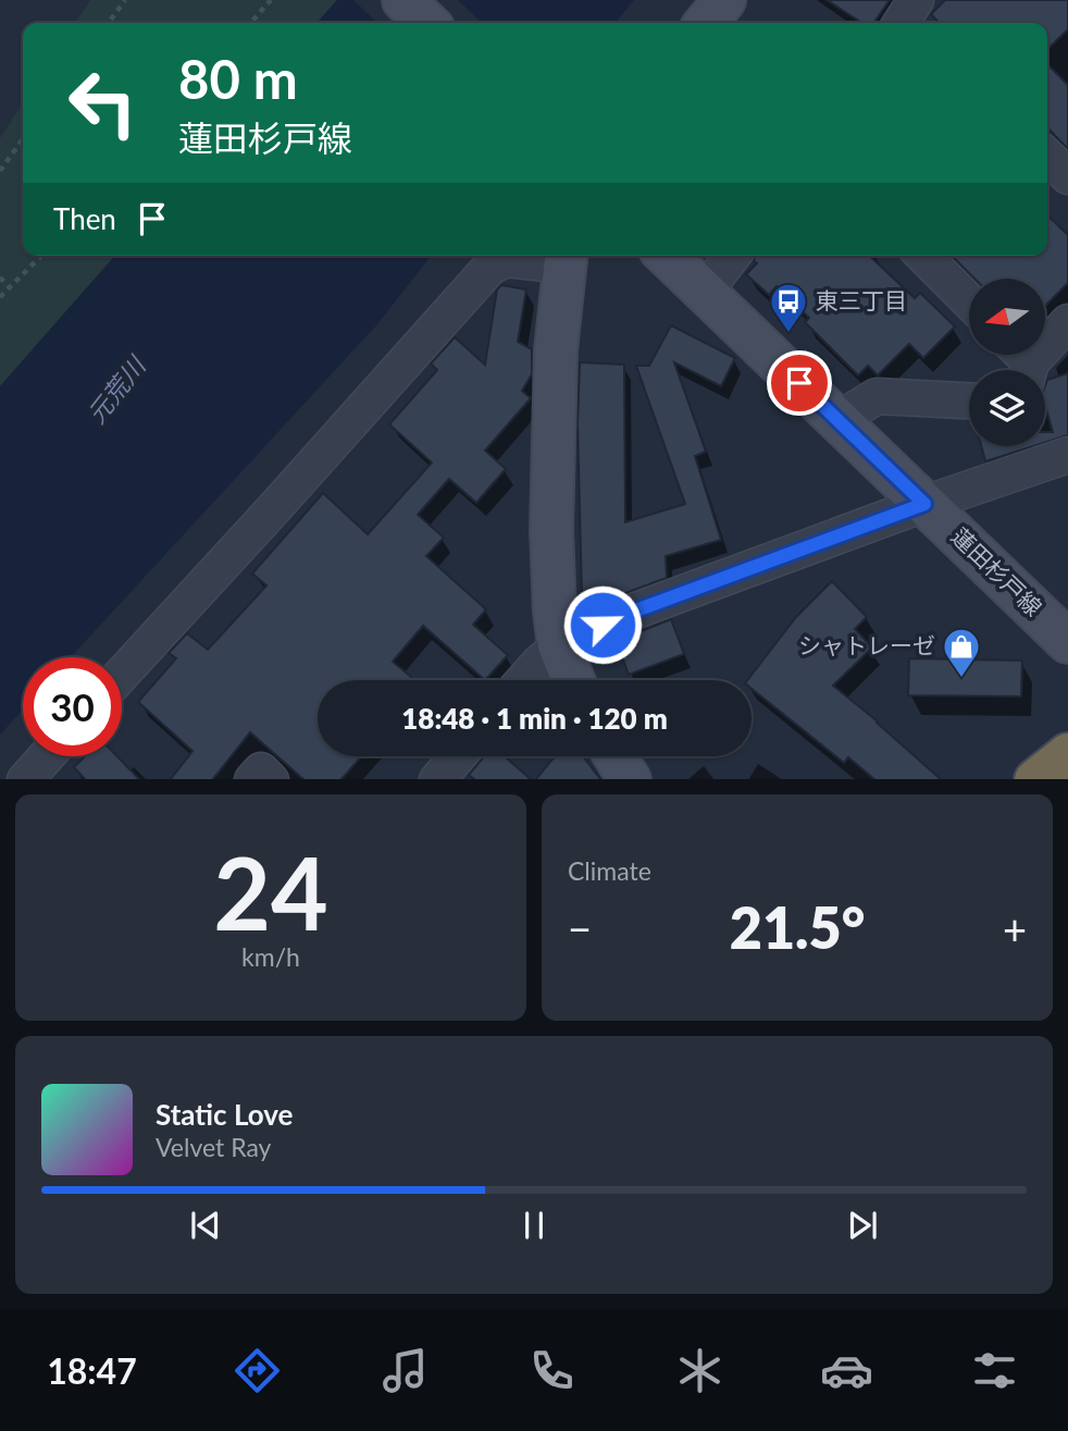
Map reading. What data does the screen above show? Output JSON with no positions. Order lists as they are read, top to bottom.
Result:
{
  "streets": {
    "main road": ["蓮田杉戸線"]
  },
  "water": ["元荒川"],
  "places": {
    "bus stop": ["東三丁目"],
    "shop": ["シャトレーゼ"]
  },
  "north": "left",
  "page": {
    "turn": ["80 m", "蓮田杉戸線"],
    "then": "Then",
    "limit": "30",
    "trip": "18:48 · 1 min · 120 m",
    "tile": [
      ["24", "km/h"],
      "Climate"
    ],
    "heat": ["−", "21.5°", "+"],
    "song": ["Static Love", "Velvet Ray"],
    "tabs": "18:47"
  }
}
